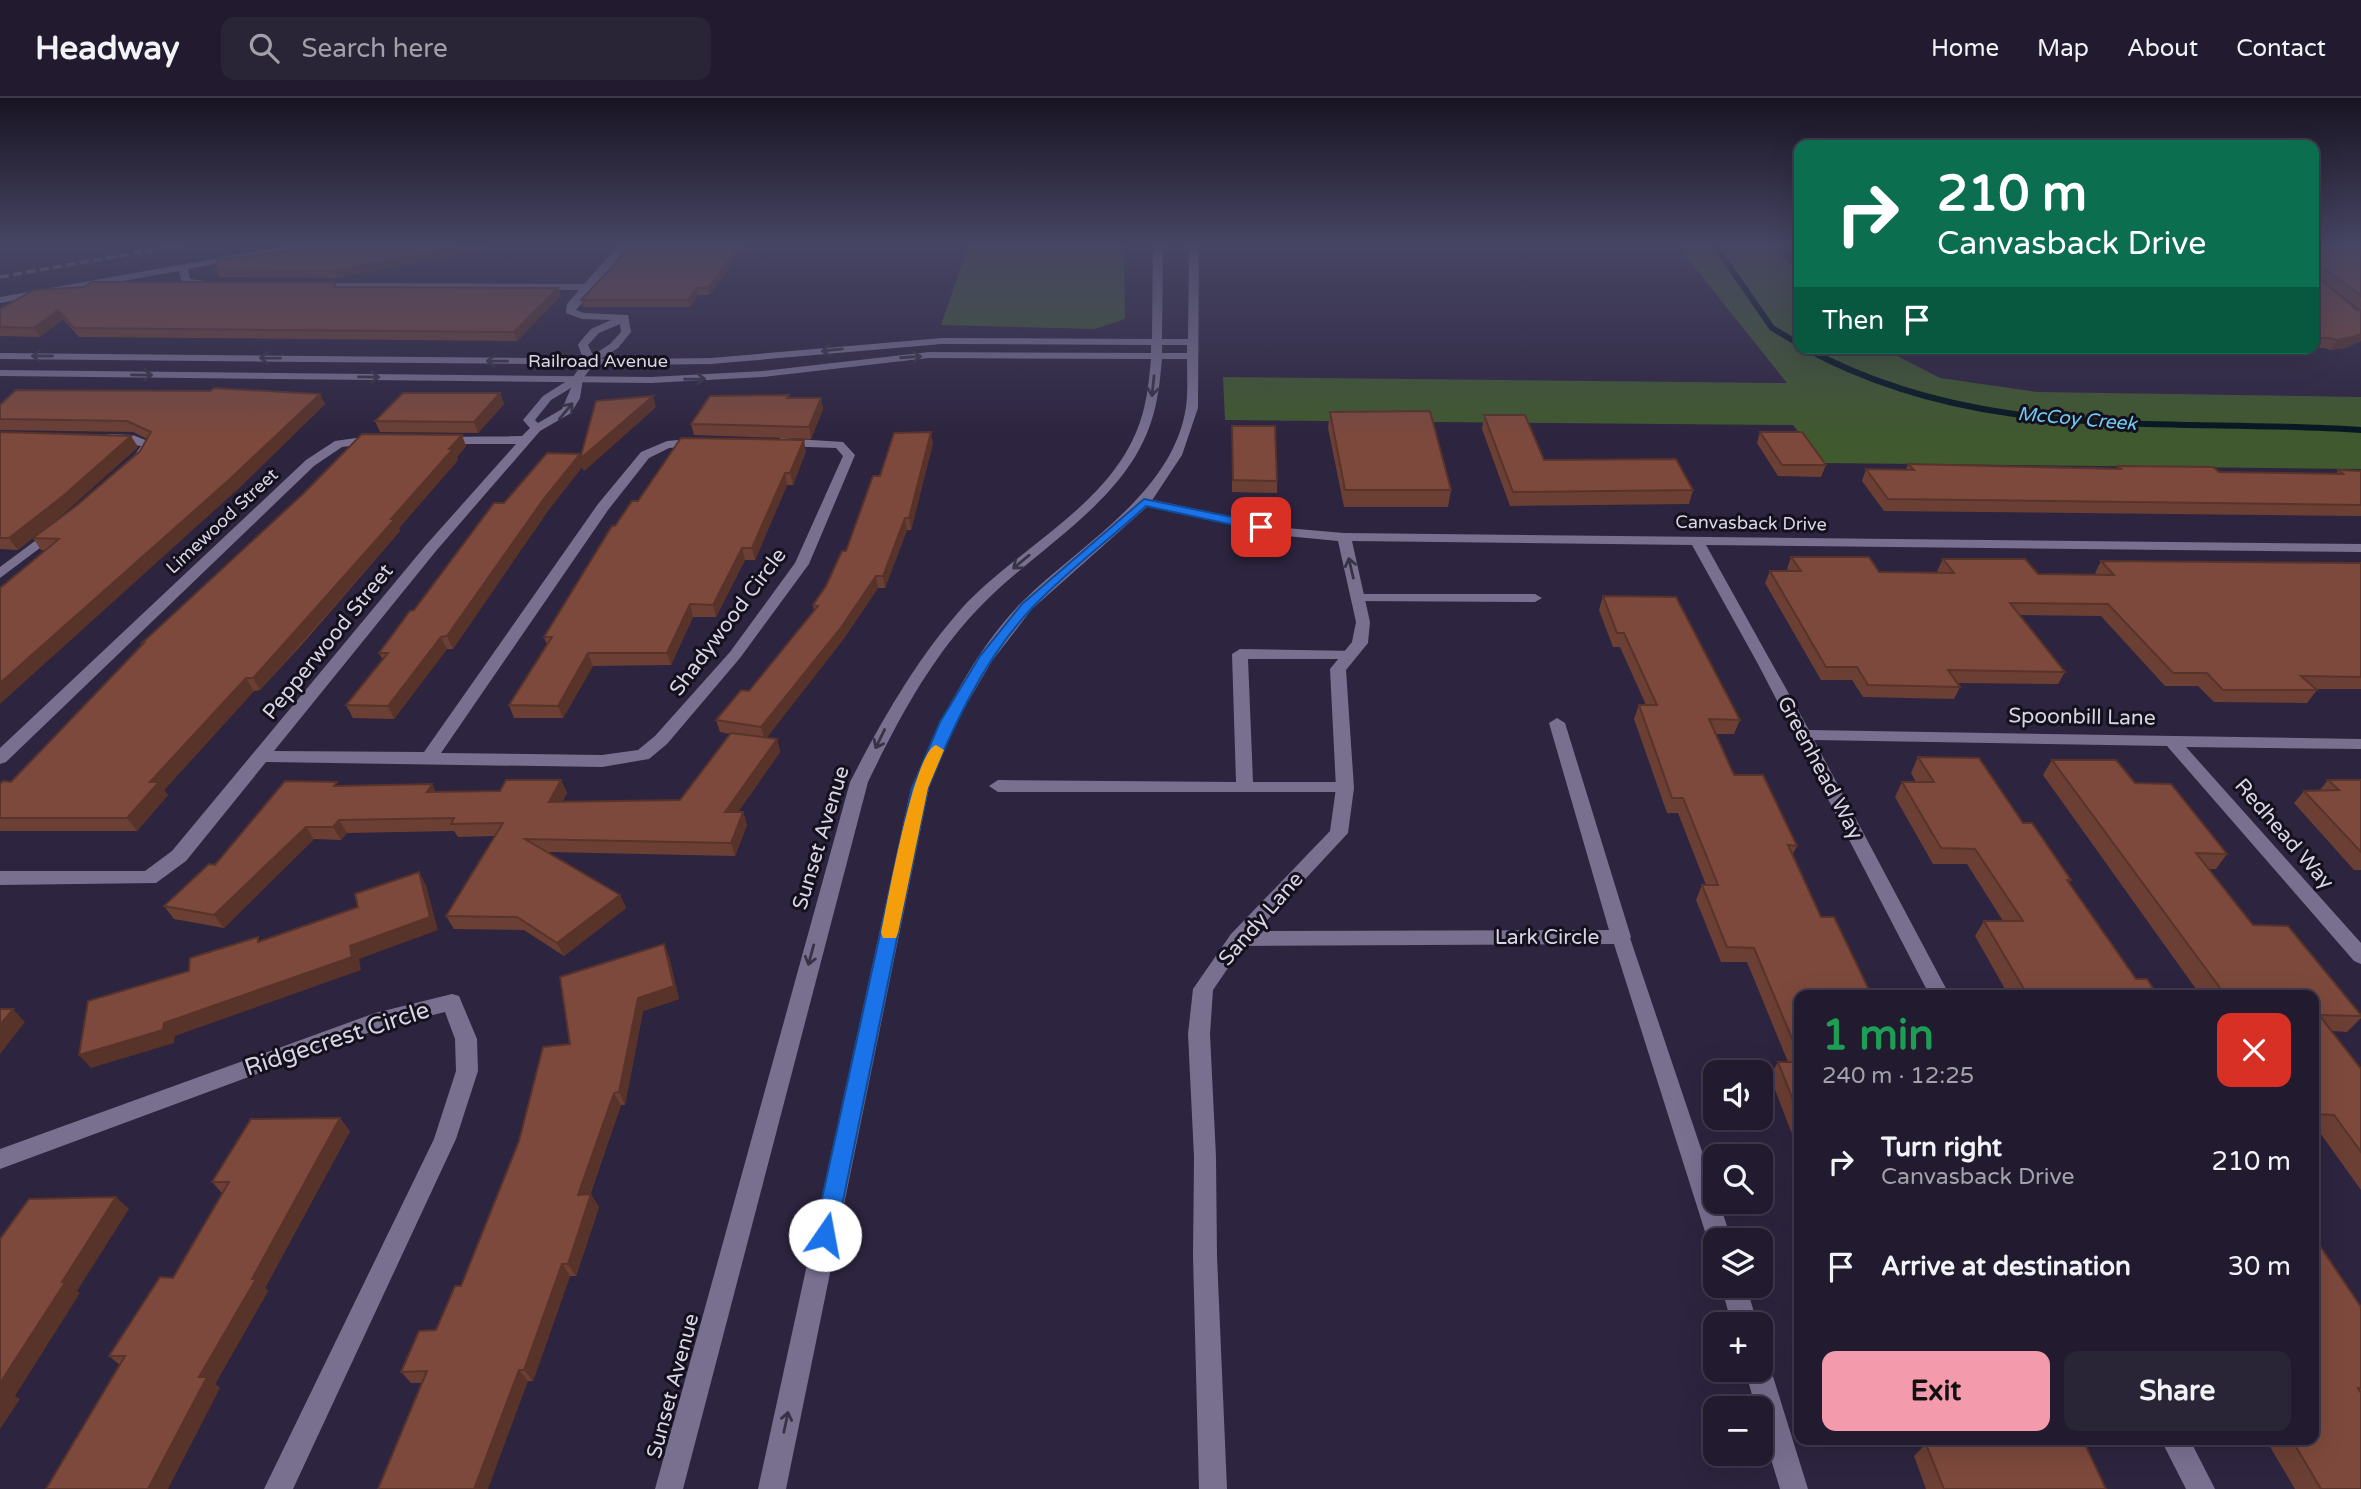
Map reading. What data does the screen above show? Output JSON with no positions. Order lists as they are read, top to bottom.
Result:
{
  "streets": {
    "street": [
      "Railroad Avenue",
      "Limewood Street",
      "Canvasback Drive",
      "Shadywood Circle",
      "Pepperwood Street",
      "Spoonbill Lane",
      "Greenhead Way",
      "Redhead Way",
      "Sunset Avenue",
      "Sandy Lane",
      "Lark Circle",
      "Ridgecrest Circle"
    ]
  },
  "crossings": [
    ["Railroad Avenue", "Pepperwood Street"],
    ["Railroad Avenue", "Sunset Avenue"],
    ["Canvasback Drive", "Greenhead Way"],
    ["Canvasback Drive", "Sandy Lane"],
    ["Shadywood Circle", "Pepperwood Street"],
    ["Spoonbill Lane", "Greenhead Way"],
    ["Spoonbill Lane", "Redhead Way"],
    ["Sandy Lane", "Lark Circle"]
  ],
  "water": ["McCoy Creek"],
  "page": {
    "header": "Headway",
    "search": "Search here",
    "nav": [
      "Home",
      "Map",
      "About",
      "Contact"
    ],
    "turn": ["210 m", "Canvasback Drive"],
    "then": "Then",
    "heading": ["1 min", "240 m · 12:25"],
    "map_buttons": ["+", "−"],
    "list": [
      {
        "name": "Turn right",
        "note": "Canvasback Drive",
        "value": "210 m"
      },
      {
        "name": "Arrive at destination",
        "value": "30 m"
      }
    ],
    "buttons": ["Exit", "Share"]
  }
}
